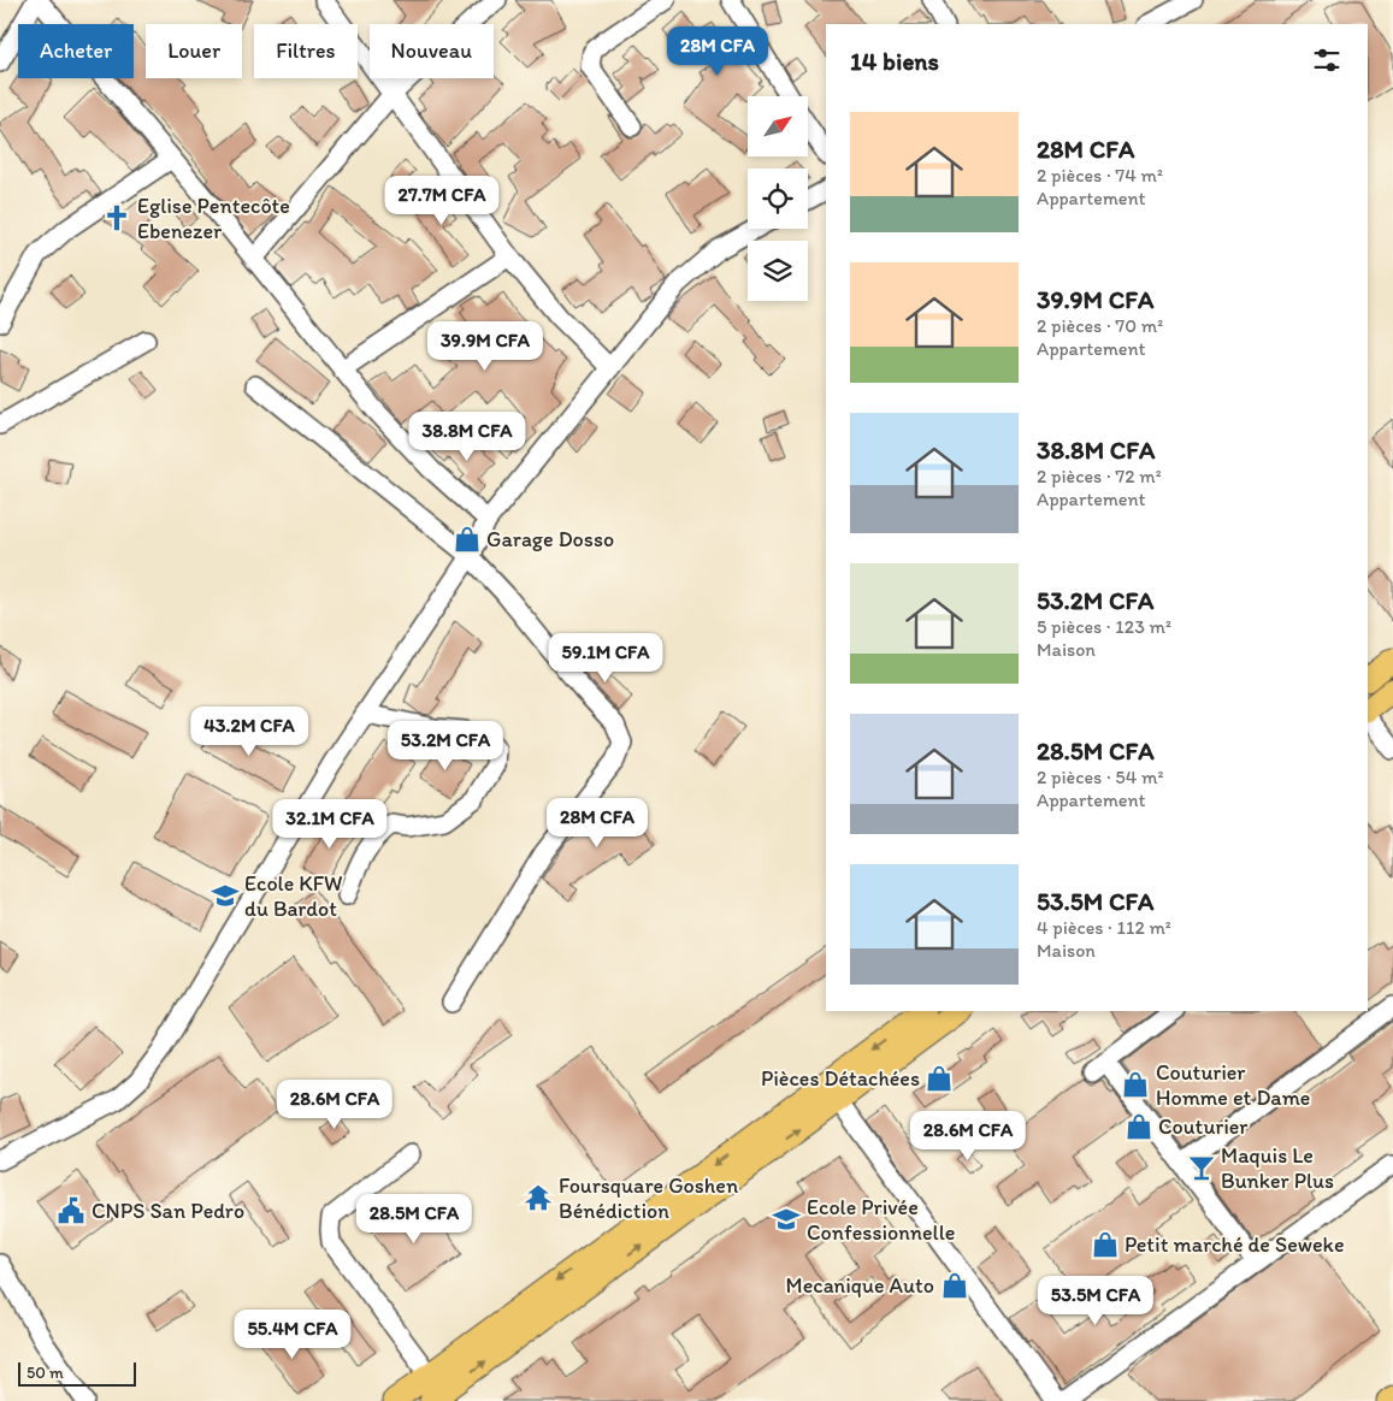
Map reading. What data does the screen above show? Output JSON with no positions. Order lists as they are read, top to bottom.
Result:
{
  "places": {
    "church": ["Eglise Pentecôte Ebenezer"],
    "shop": [
      "Garage Dosso",
      "Pièces Détachées",
      "Couturier Homme et Dame",
      "Couturier",
      "Petit marché de Seweke",
      "Mecanique Auto"
    ],
    "school or university": ["Ecole KFW du Bardot", "Ecole Privée Confessionnelle"],
    "bar": ["Maquis Le Bunker Plus"],
    "temple": ["Foursquare Goshen Bénédiction"],
    "public building": ["CNPS San Pedro"]
  },
  "scale_bar": "50 m",
  "north": "top right",
  "page": {
    "chip": [
      "Acheter",
      "Louer",
      "Filtres",
      "Nouveau"
    ],
    "heading": "14 biens",
    "price": [
      "28M CFA",
      "27.7M CFA",
      "39.9M CFA",
      "38.8M CFA",
      "59.1M CFA",
      "43.2M CFA",
      "53.2M CFA",
      "28M CFA",
      "32.1M CFA",
      "28.6M CFA",
      "28.6M CFA",
      "28.5M CFA",
      "53.5M CFA",
      "55.4M CFA"
    ],
    "list": [
      {
        "name": "28M CFA",
        "note": "2 pièces · 74 m² · Appartement"
      },
      {
        "name": "39.9M CFA",
        "note": "2 pièces · 70 m² · Appartement"
      },
      {
        "name": "38.8M CFA",
        "note": "2 pièces · 72 m² · Appartement"
      },
      {
        "name": "53.2M CFA",
        "note": "5 pièces · 123 m² · Maison"
      },
      {
        "name": "28.5M CFA",
        "note": "2 pièces · 54 m² · Appartement"
      },
      {
        "name": "53.5M CFA",
        "note": "4 pièces · 112 m² · Maison"
      }
    ],
    "scale": "50 m"
  }
}
